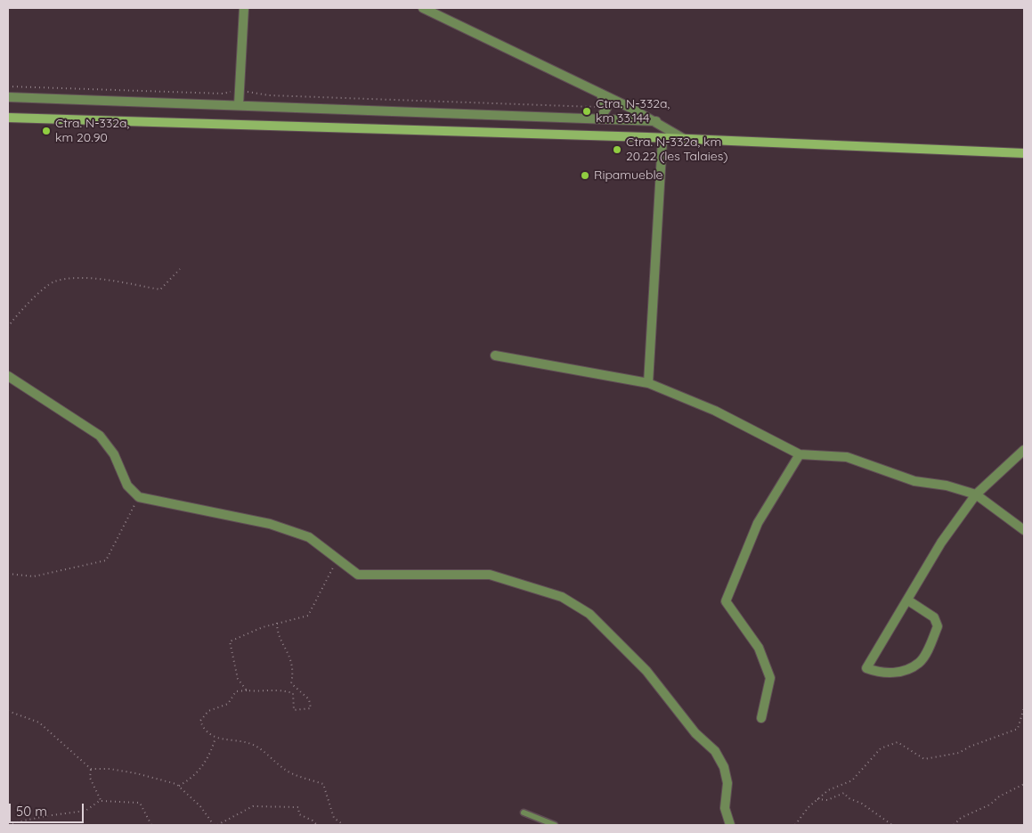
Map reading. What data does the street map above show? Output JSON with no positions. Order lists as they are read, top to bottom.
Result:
{
  "places": [
    "Ctra. N-332a, km 33.144",
    "Ctra. N-332a, km 20.90",
    "Ctra. N-332a, km 20.22 (les Talaies)",
    "Ripamueble"
  ],
  "scale_bar": "50 m"
}
